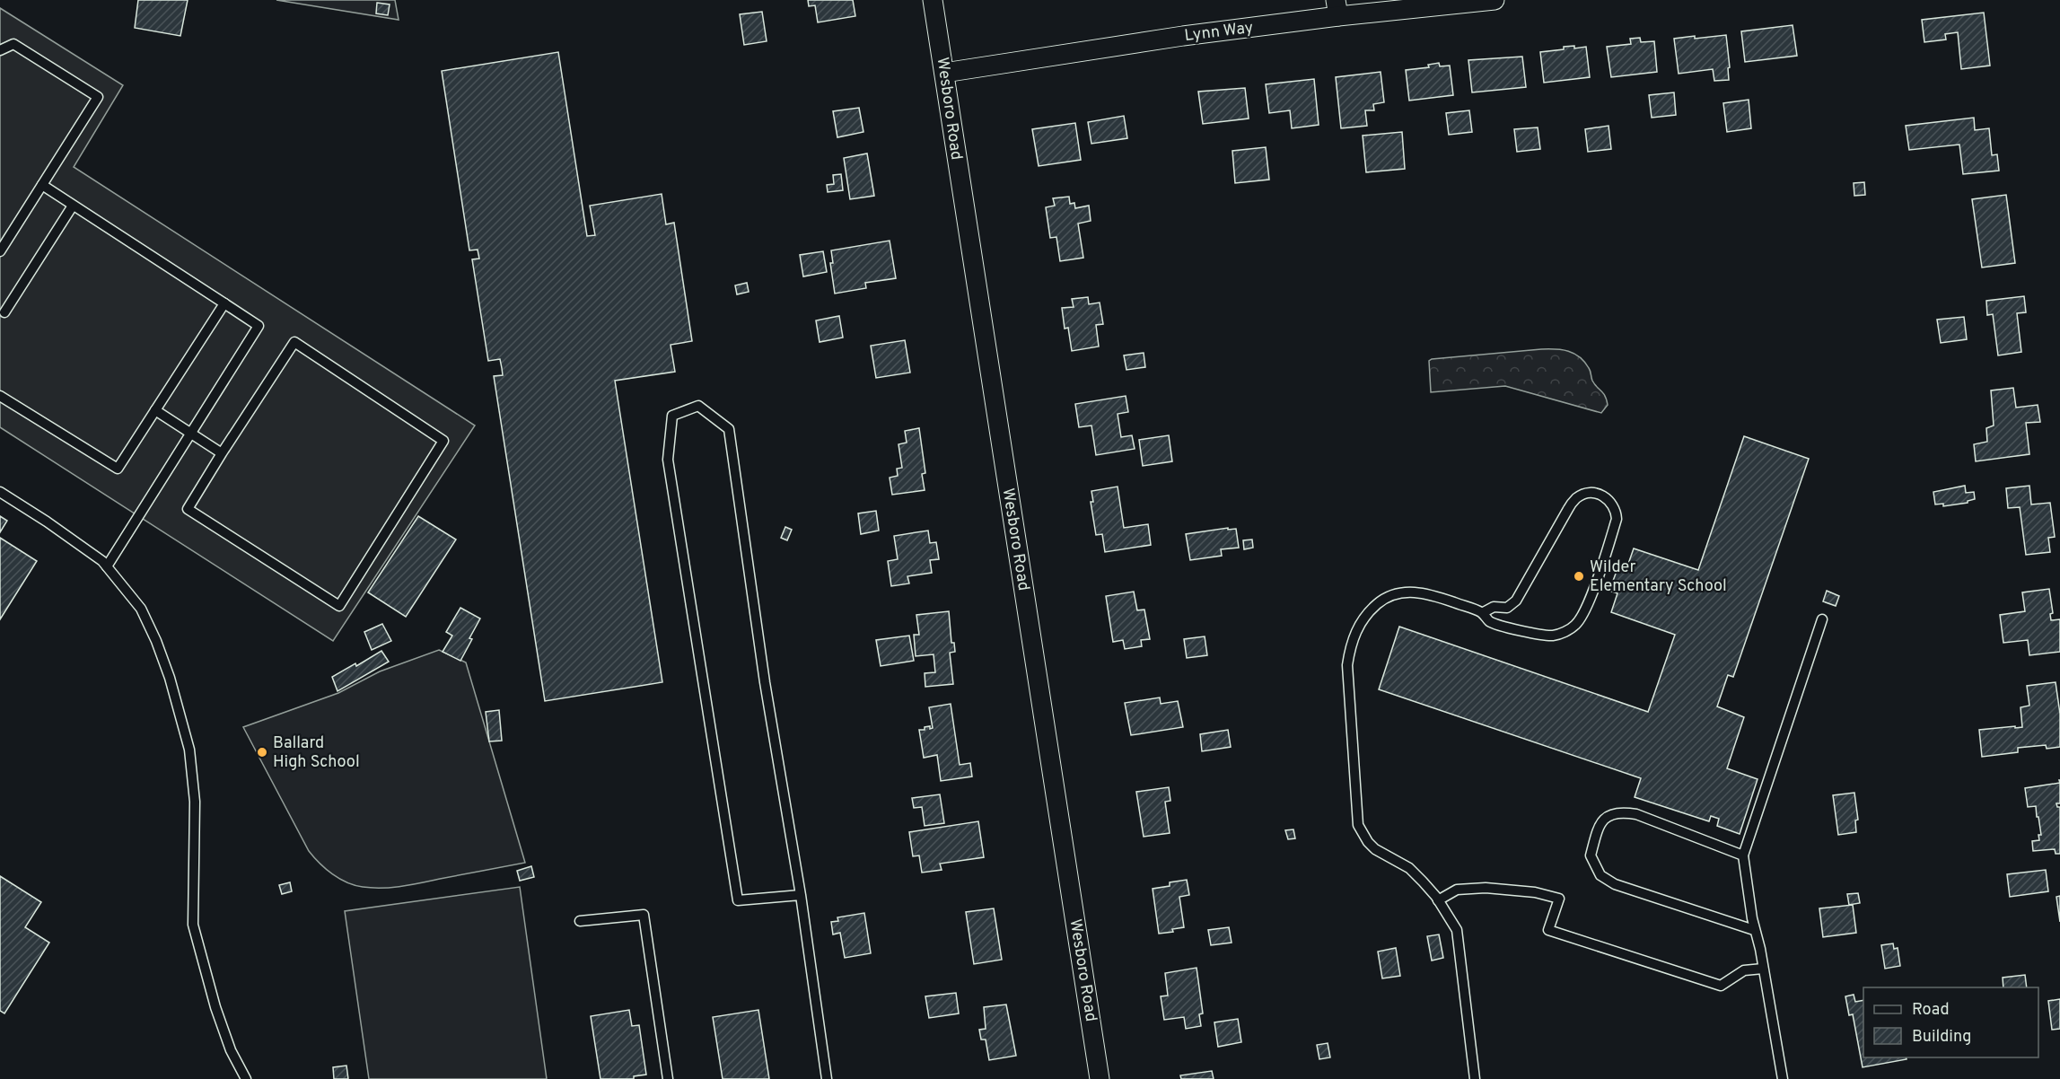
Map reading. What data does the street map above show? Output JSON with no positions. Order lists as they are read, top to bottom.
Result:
{
  "streets": {
    "street": ["Lynn Way", "Wesboro Road"]
  },
  "crossings": [
    ["Lynn Way", "Wesboro Road"]
  ],
  "places": ["Wilder Elementary School", "Ballard High School"],
  "legend": ["Road", "Building"]
}
